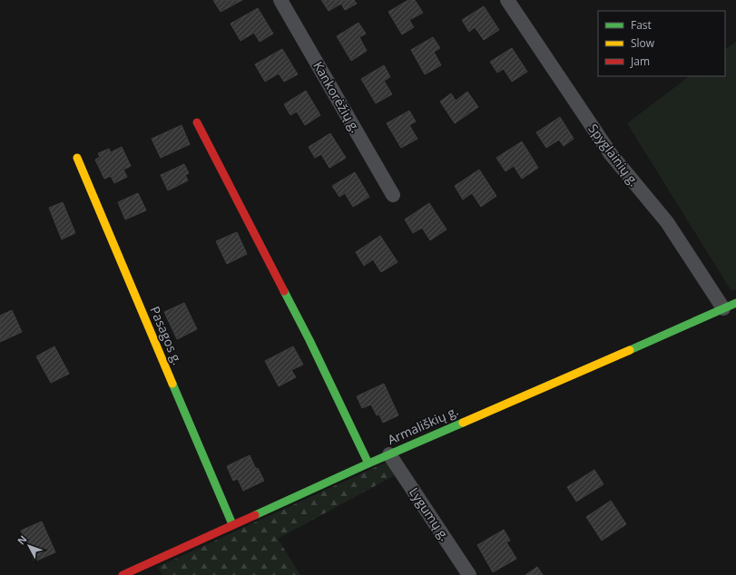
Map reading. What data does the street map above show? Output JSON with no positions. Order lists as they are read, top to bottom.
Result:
{
  "streets": {
    "street": [
      "Kankorėžių g.",
      "Spyglainių g.",
      "Pasagos g.",
      "Armališkių g.",
      "Lygumų g."
    ]
  },
  "crossings": [
    ["Spyglainių g.", "Armališkių g."],
    ["Pasagos g.", "Armališkių g."],
    ["Armališkių g.", "Lygumų g."]
  ],
  "legend": ["Fast", "Slow", "Jam"],
  "north": "top left"
}
